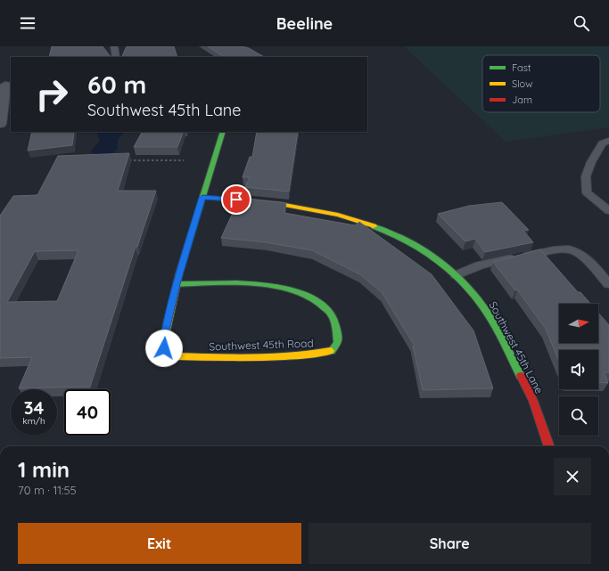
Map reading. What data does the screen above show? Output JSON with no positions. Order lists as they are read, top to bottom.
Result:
{
  "streets": {
    "street": ["Southwest 45th Road", "Southwest 45th Lane"]
  },
  "crossings": [
    ["Southwest 45th Road", "Southwest 45th Lane"]
  ],
  "legend": ["Fast", "Slow", "Jam"],
  "north": "right",
  "page": {
    "header": "Beeline",
    "turn": ["60 m", "Southwest 45th Lane"],
    "speed": "34 km/h",
    "limit": "40",
    "heading": ["1 min", "70 m · 11:55"],
    "buttons": ["Exit", "Share"]
  }
}
